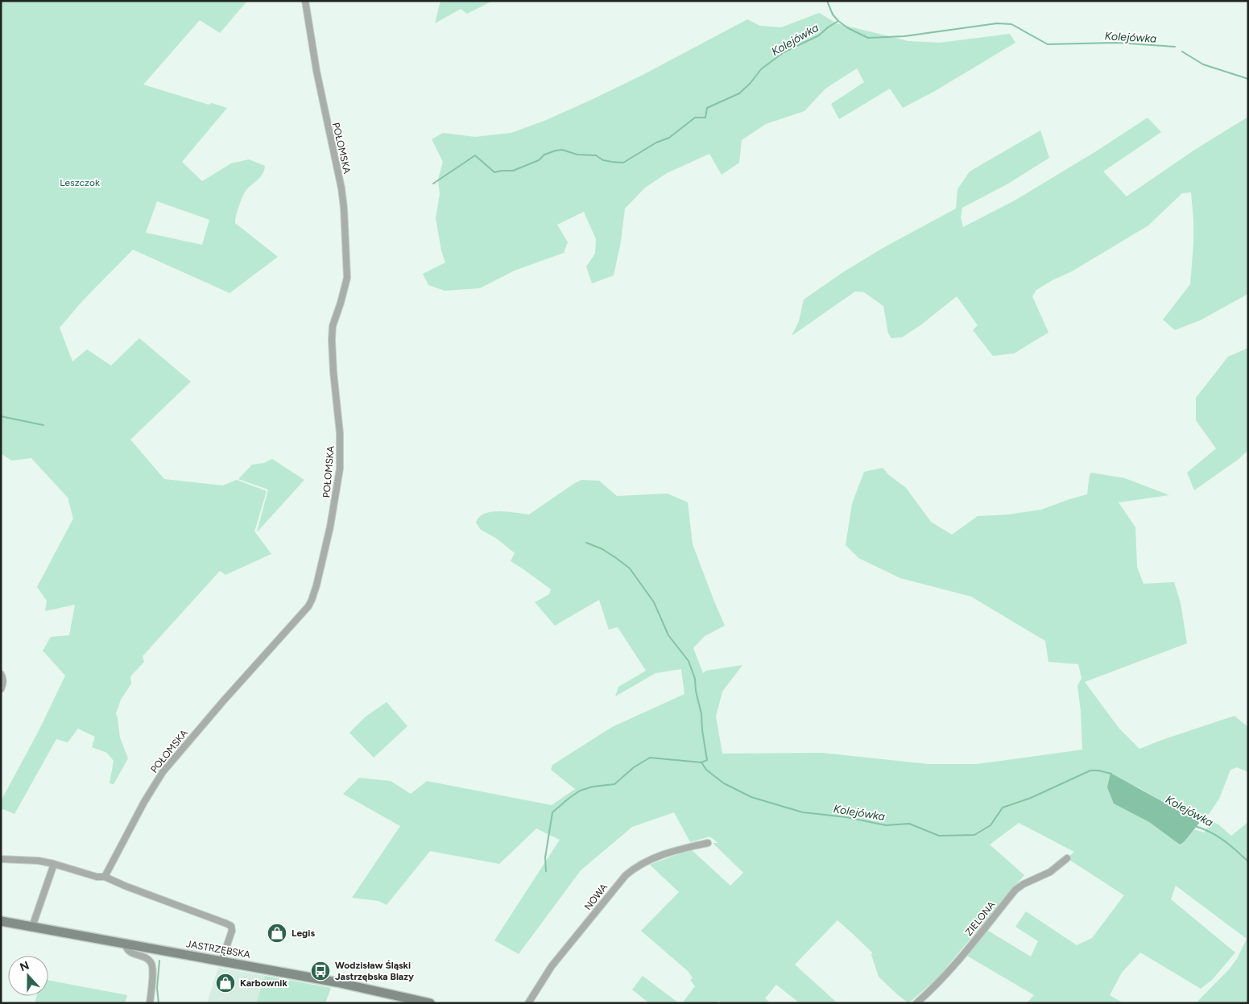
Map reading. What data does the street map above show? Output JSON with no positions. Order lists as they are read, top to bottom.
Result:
{
  "streets": {
    "main road": ["JASTRZĘBSKA"],
    "street": ["POŁOMSKA", "NOWA", "ZIELONA"]
  },
  "water": ["Kolejówka"],
  "parks": ["Leszczok"],
  "places": {
    "shop": ["Legis", "Karbownik"],
    "bus stop": ["Wodzisław Śląski Jastrzębska Blazy"]
  },
  "north": "top"
}
